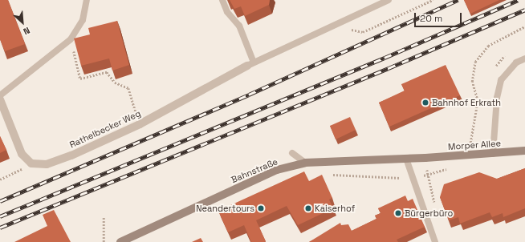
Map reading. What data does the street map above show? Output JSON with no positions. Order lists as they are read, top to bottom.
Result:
{
  "streets": {
    "street": ["Rathelbecker Weg", "Morper Allee", "Bahnstraße"]
  },
  "crossings": [
    ["Morper Allee", "Bahnstraße"]
  ],
  "places": [
    "Bahnhof Erkrath",
    "Neandertours",
    "Kaiserhof",
    "Bürgerbüro"
  ],
  "scale_bar": "20 m",
  "north": "bottom right"
}
